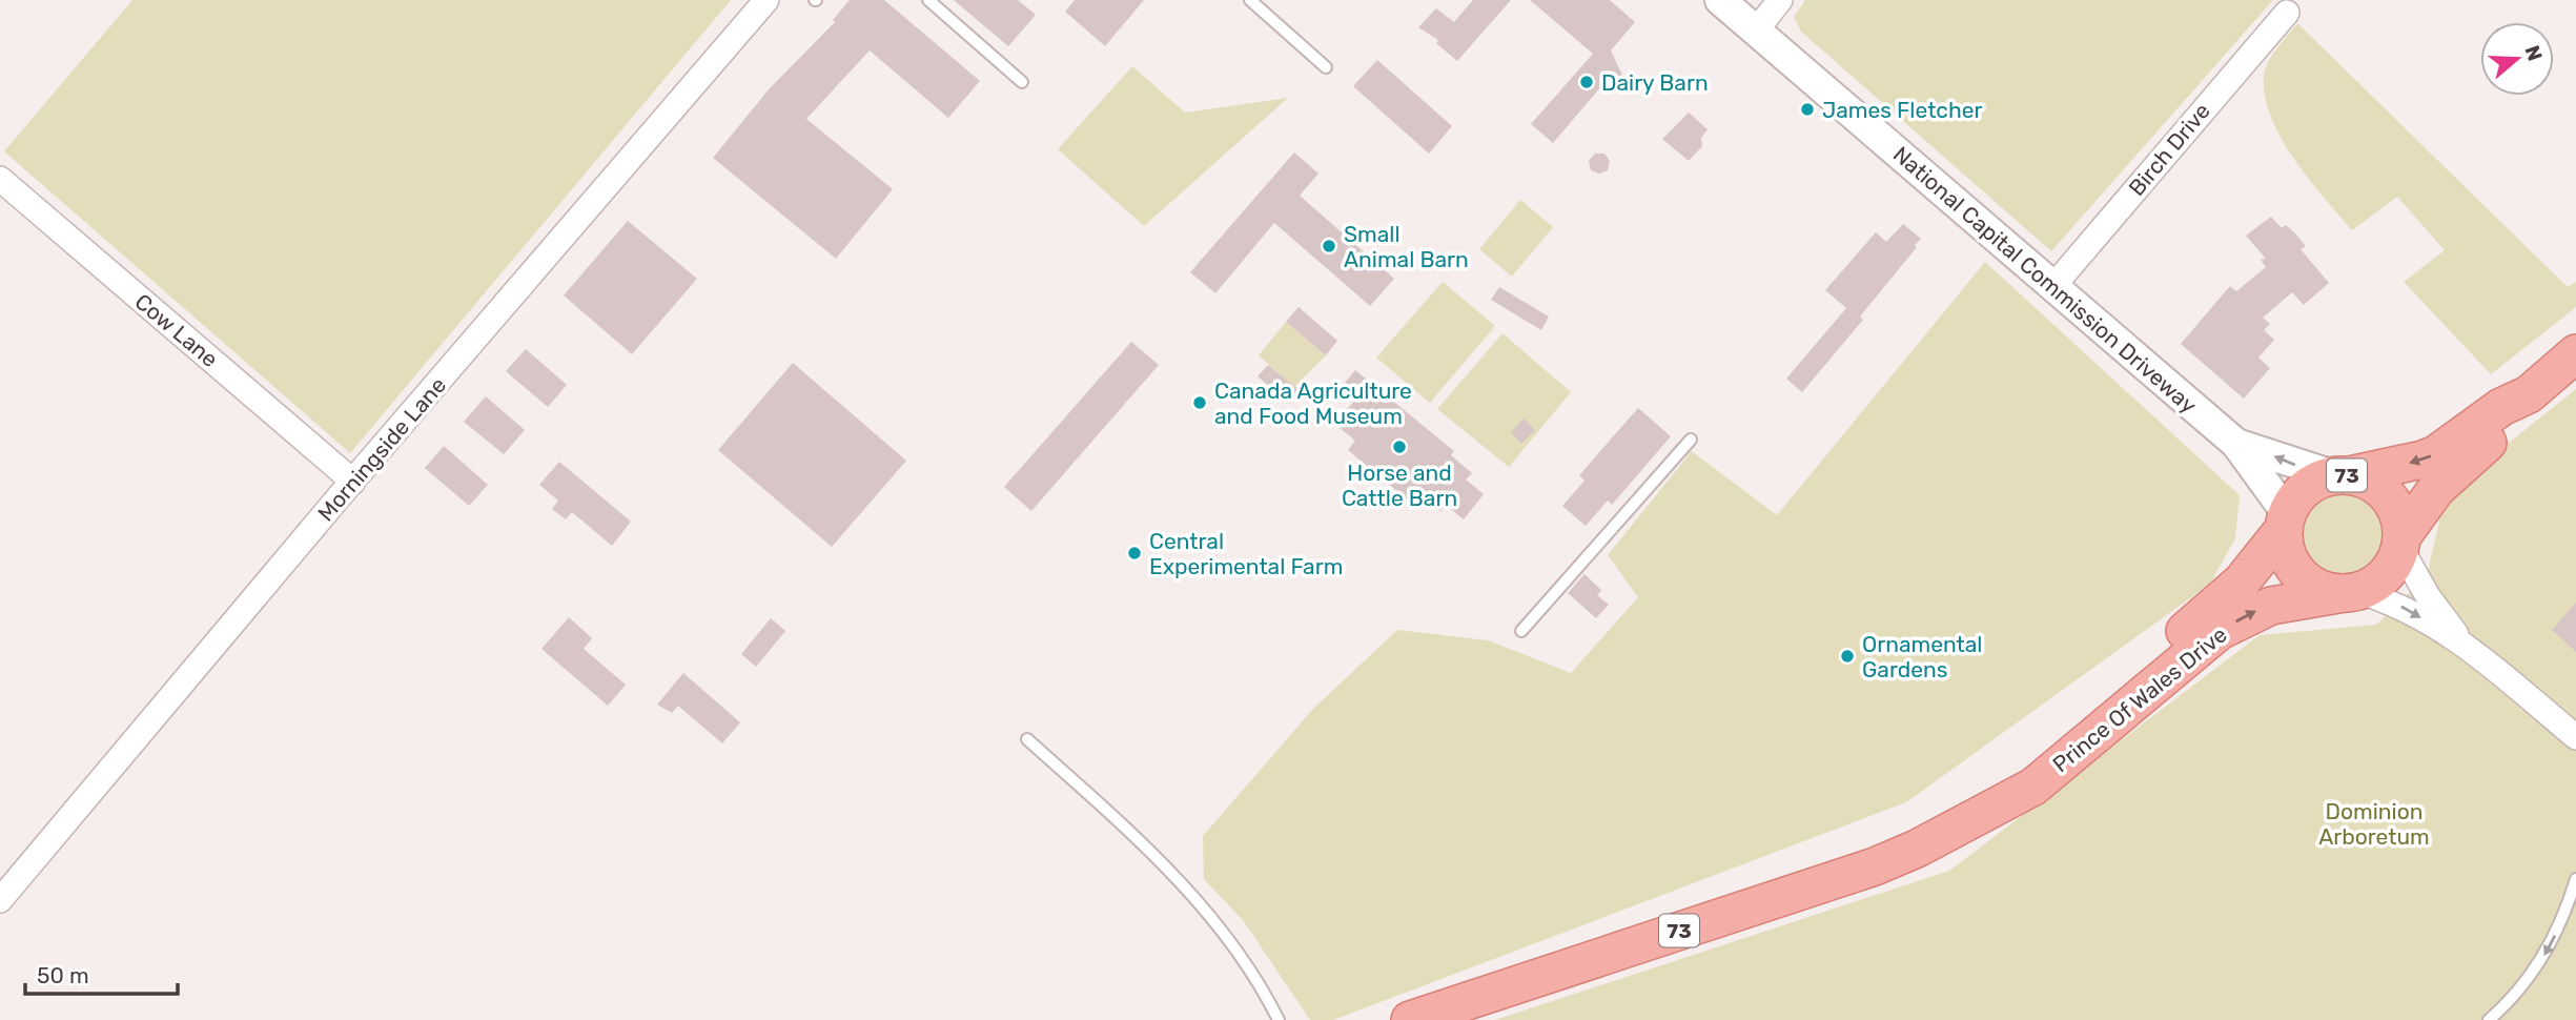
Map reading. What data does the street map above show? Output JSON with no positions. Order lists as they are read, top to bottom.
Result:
{
  "streets": {
    "main road": ["73", "Prince Of Wales Drive"],
    "street": [
      "Birch Drive",
      "National Capital Commission Driveway",
      "Cow Lane",
      "Morningside Lane"
    ]
  },
  "crossings": [
    ["Birch Drive", "National Capital Commission Driveway"],
    ["National Capital Commission Driveway", "73"],
    ["National Capital Commission Driveway", "Prince Of Wales Drive"],
    ["Cow Lane", "Morningside Lane"],
    ["73", "Prince Of Wales Drive"]
  ],
  "parks": ["Dominion Arboretum"],
  "places": [
    "Dairy Barn",
    "James Fletcher",
    "Small Animal Barn",
    "Canada Agriculture and Food Museum",
    "Horse and Cattle Barn",
    "Central Experimental Farm",
    "Ornamental Gardens"
  ],
  "scale_bar": "50 m",
  "north": "right"
}
